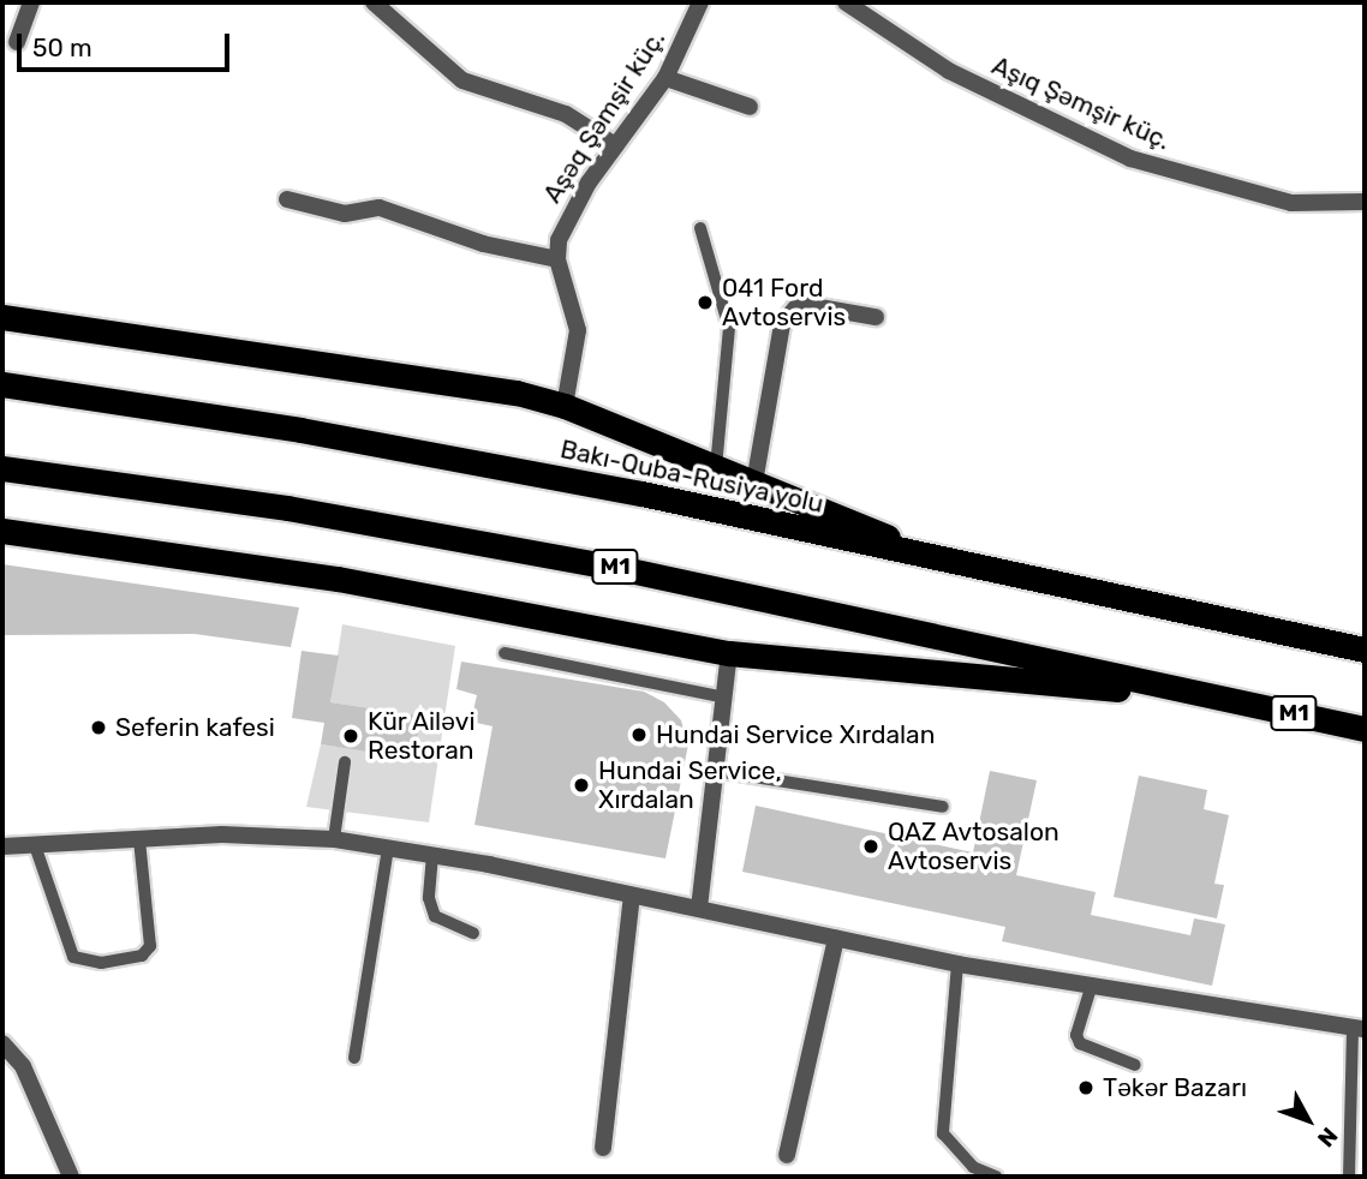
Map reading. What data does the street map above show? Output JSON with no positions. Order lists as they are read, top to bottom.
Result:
{
  "streets": {
    "highway": ["Bakı-Quba-Rusiya yolu", "M1"],
    "street": ["Aşıq Şəmşir küç.", "Aşəq Şəmşir küç."]
  },
  "places": [
    "041 Ford Avtoservis",
    "Seferin kafesi",
    "Hundai Service Xırdalan",
    "Kür Ailəvi Restoran",
    "Hundai Service, Xırdalan",
    "QAZ Avtosalon Avtoservis",
    "Təkər Bazarı"
  ],
  "scale_bar": "50 m",
  "north": "bottom right"
}
